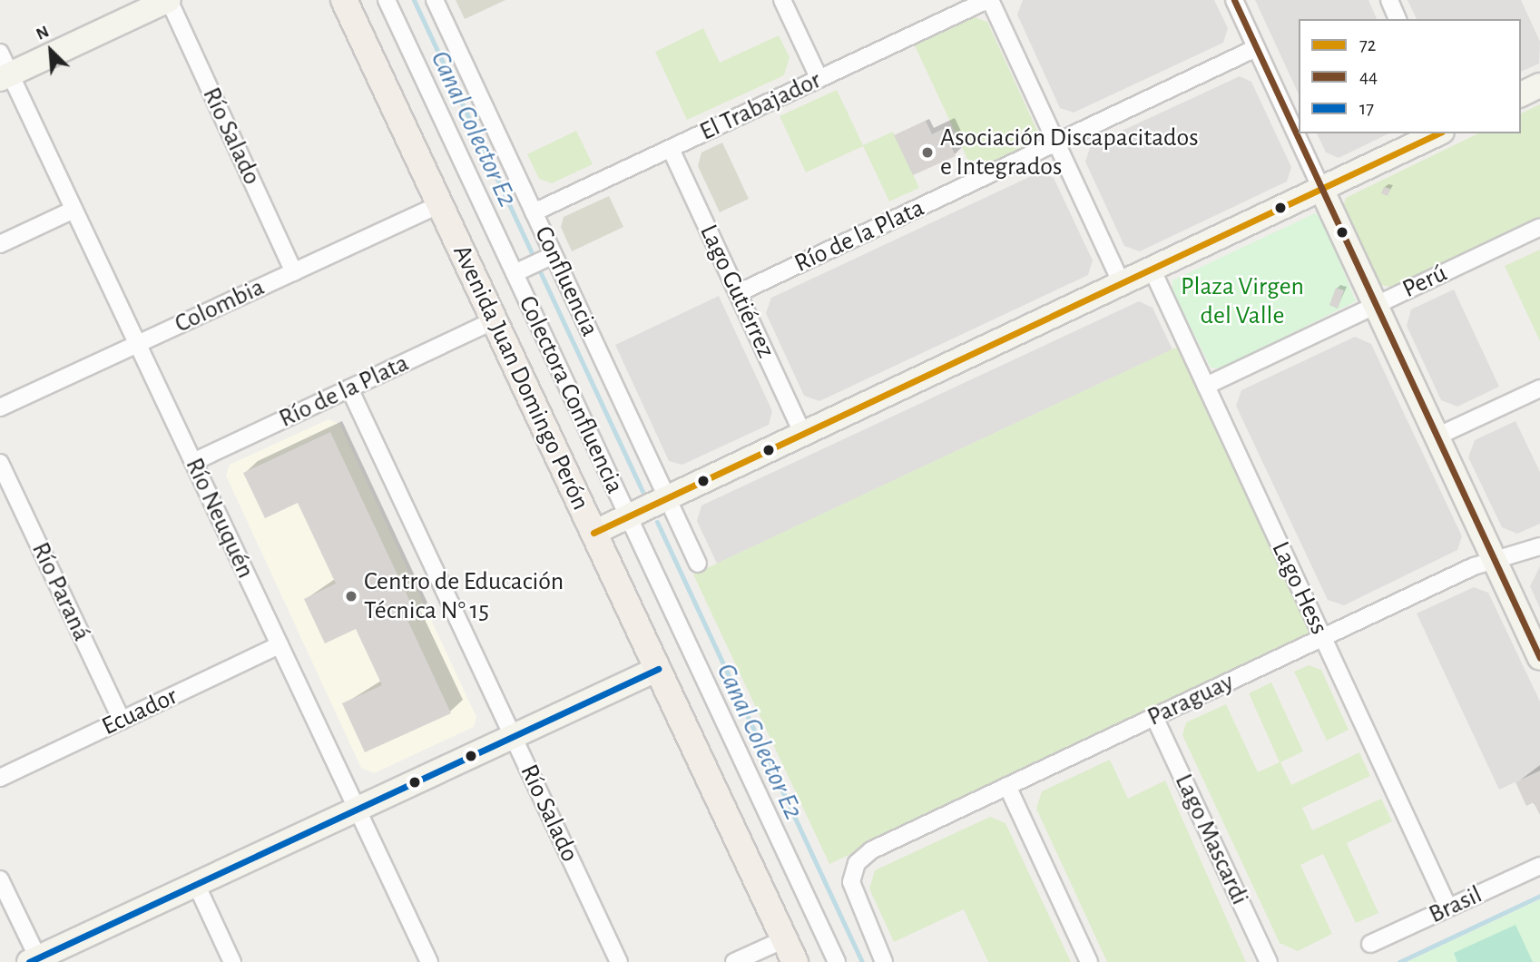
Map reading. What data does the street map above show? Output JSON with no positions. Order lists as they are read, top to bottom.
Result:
{
  "streets": {
    "main road": ["Avenida Juan Domingo Perón"],
    "street": [
      "El Trabajador",
      "Río Salado",
      "Río de la Plata",
      "Confluencia",
      "Perú",
      "Lago Gutiérrez",
      "Colombia",
      "Colectora Confluencia",
      "Río Neuquén",
      "Lago Hess",
      "Río Paraná",
      "Paraguay",
      "Ecuador",
      "Lago Mascardi",
      "Brasil"
    ]
  },
  "crossings": [
    ["El Trabajador", "Confluencia"],
    ["El Trabajador", "Lago Gutiérrez"],
    ["Río Salado", "Río de la Plata"],
    ["Río Salado", "Colombia"],
    ["Río de la Plata", "Lago Gutiérrez"],
    ["Río de la Plata", "Avenida Juan Domingo Perón"],
    ["Río de la Plata", "Río Neuquén"],
    ["Perú", "Lago Hess"],
    ["Colombia", "Avenida Juan Domingo Perón"],
    ["Colombia", "Río Neuquén"],
    ["Río Neuquén", "Ecuador"],
    ["Lago Hess", "Paraguay"],
    ["Lago Hess", "Brasil"],
    ["Río Paraná", "Ecuador"],
    ["Paraguay", "Lago Mascardi"]
  ],
  "water": ["Canal Colector E2"],
  "parks": ["Plaza Virgen del Valle"],
  "places": ["Asociación Discapacitados e Integrados", "Centro de Educación Técnica N° 15"],
  "lines": ["transit line 44", "transit line 72", "transit line 17"],
  "legend": ["72", "44", "17"],
  "north": "top left"
}
